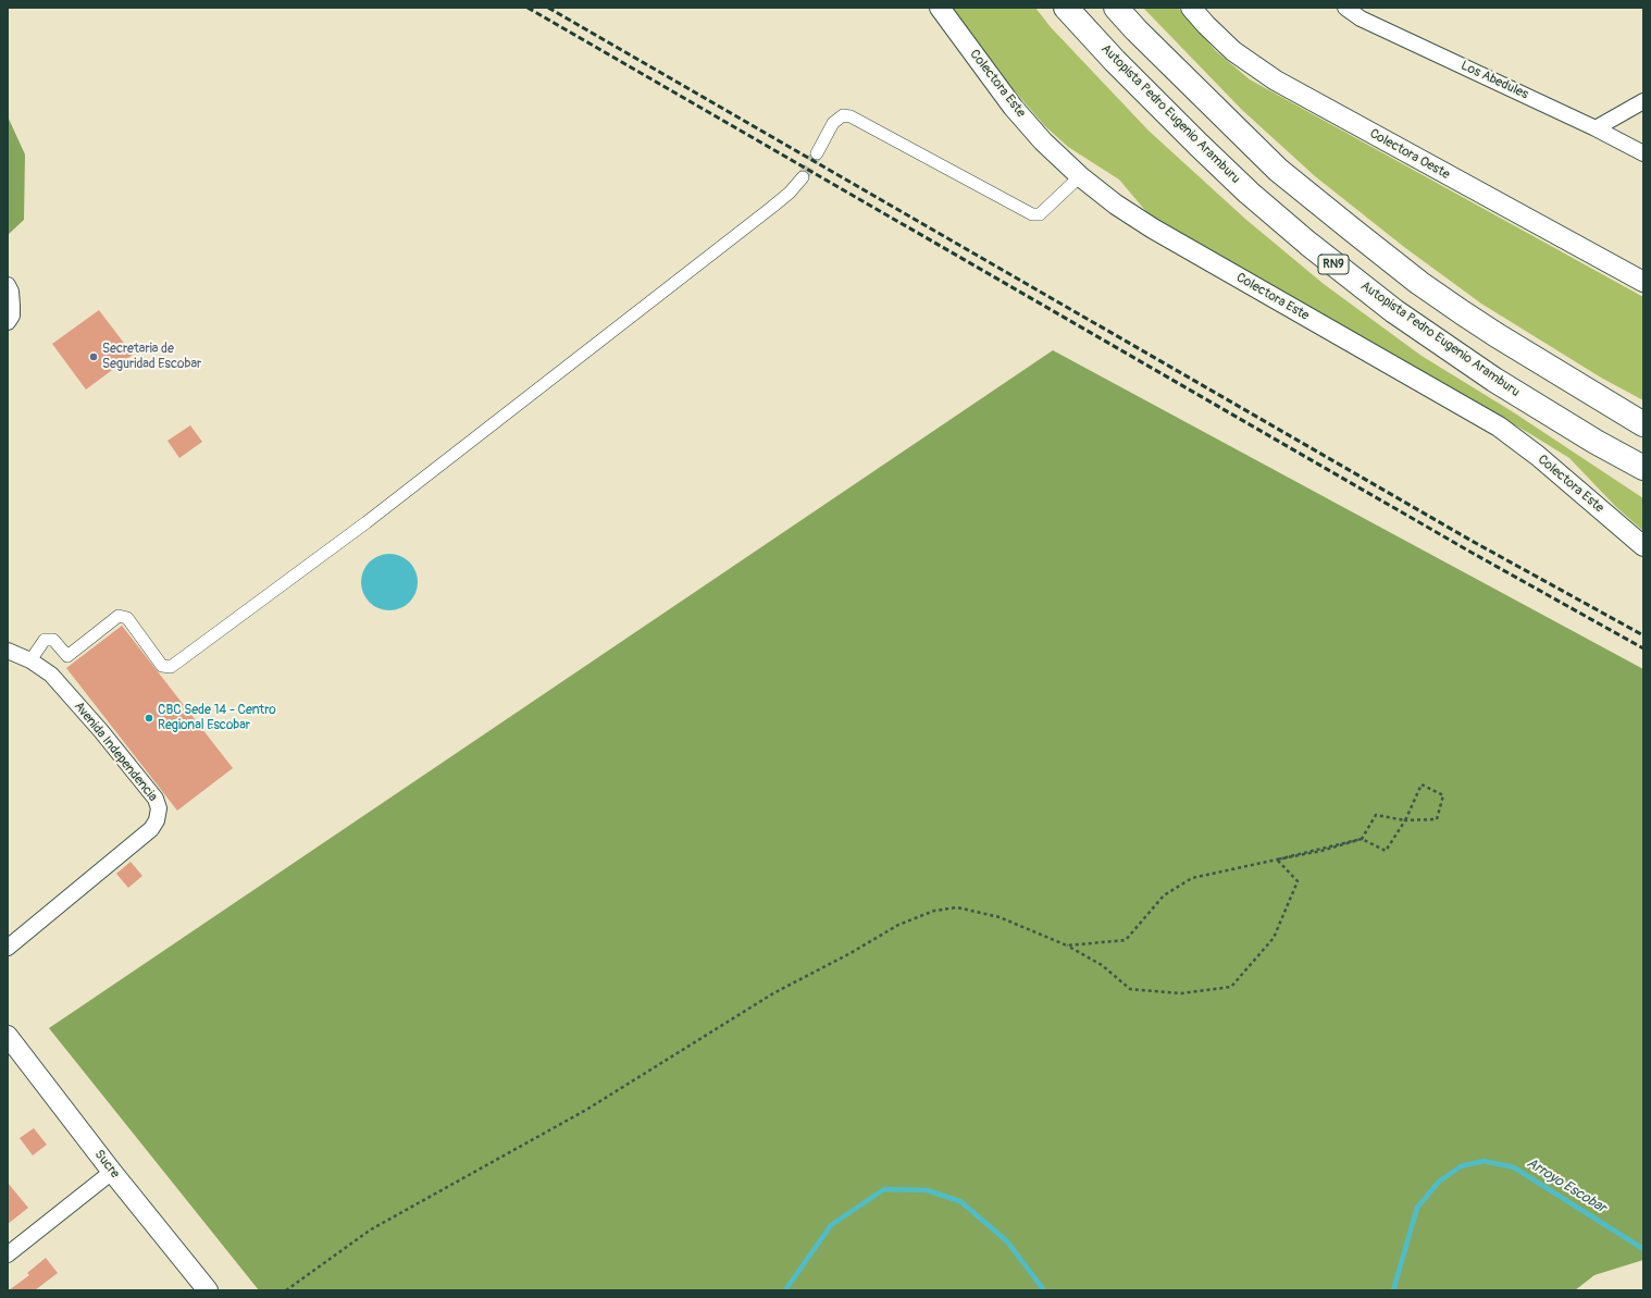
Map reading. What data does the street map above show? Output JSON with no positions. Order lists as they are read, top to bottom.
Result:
{
  "streets": {
    "highway": ["Autopista Pedro Eugenio Aramburu", "RN9"],
    "street": [
      "Los Abedules",
      "Colectora Este",
      "Colectora Oeste",
      "Avenida Independencia",
      "Sucre"
    ]
  },
  "water": ["Arroyo Escobar"],
  "places": ["Secretaria de Seguridad Escobar", "CBC Sede 14 - Centro Regional Escobar"]
}
